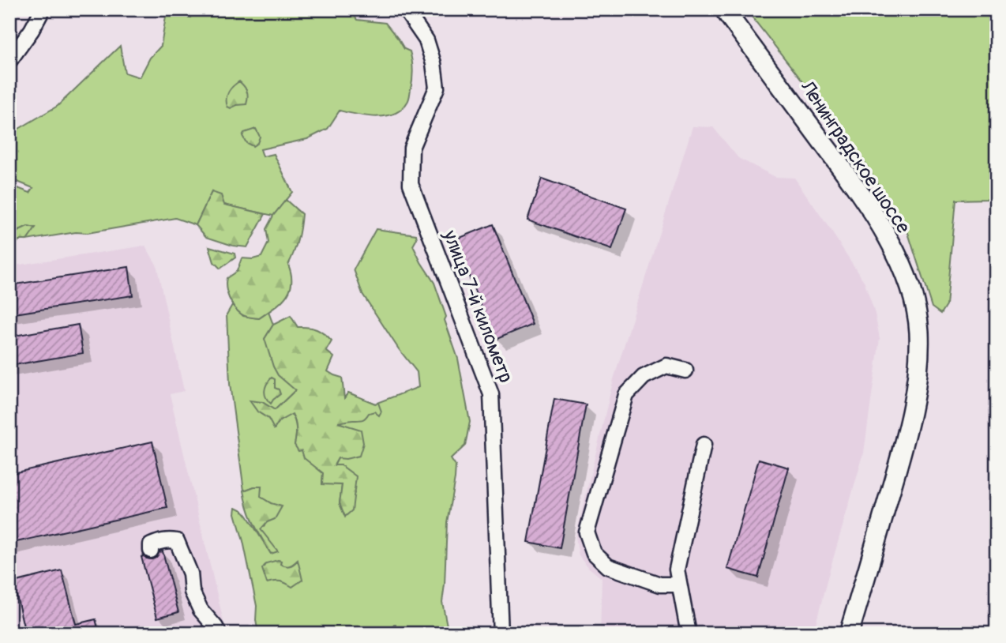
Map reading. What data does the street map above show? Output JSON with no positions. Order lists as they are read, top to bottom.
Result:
{
  "streets": {
    "main road": ["Ленинградское шоссе"],
    "lane": ["улица 7-й километр"]
  }
}
